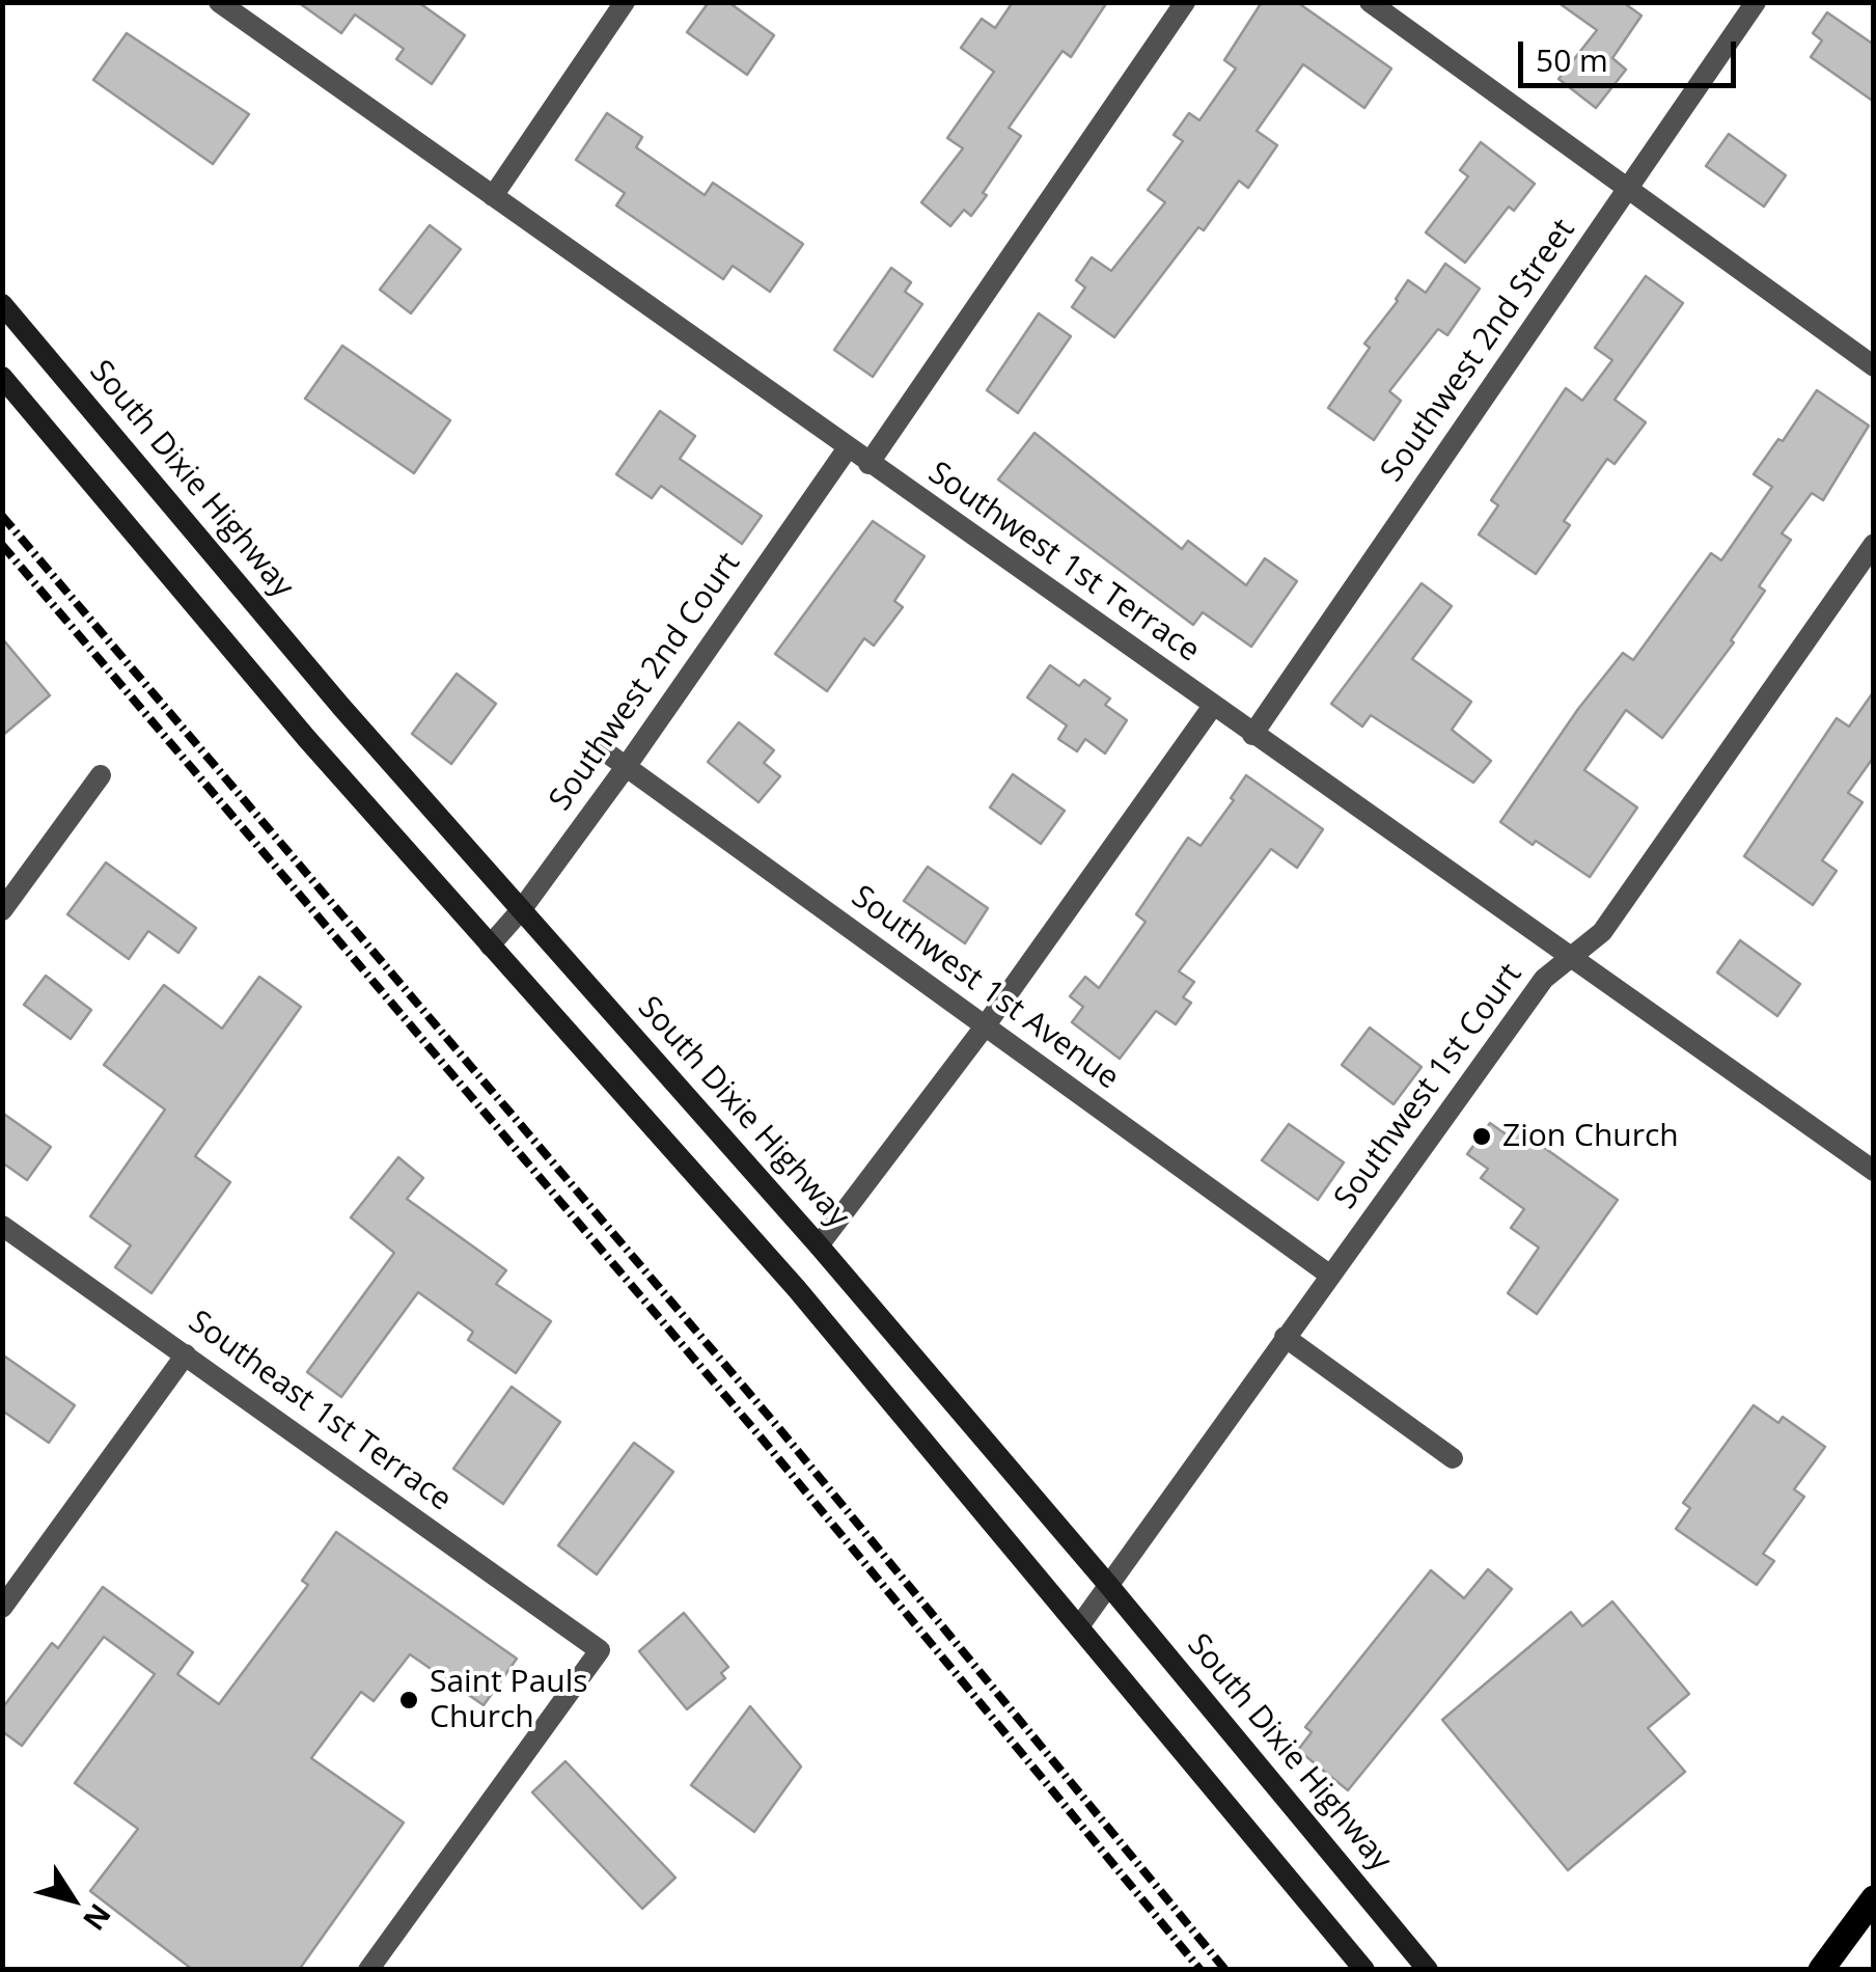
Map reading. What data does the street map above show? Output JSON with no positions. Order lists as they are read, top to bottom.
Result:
{
  "streets": {
    "main road": ["South Dixie Highway"],
    "street": [
      "Southwest 2nd Street",
      "Southwest 1st Terrace",
      "Southwest 2nd Court",
      "Southwest 1st Avenue",
      "Southwest 1st Court",
      "Southeast 1st Terrace"
    ]
  },
  "crossings": [
    ["Southwest 2nd Street", "Southwest 1st Terrace"],
    ["South Dixie Highway", "Southwest 2nd Court"],
    ["South Dixie Highway", "Southwest 1st Court"],
    ["Southwest 1st Terrace", "Southwest 2nd Court"],
    ["Southwest 1st Terrace", "Southwest 1st Court"],
    ["Southwest 2nd Court", "Southwest 1st Avenue"],
    ["Southwest 1st Avenue", "Southwest 1st Court"]
  ],
  "places": ["Zion Church", "Saint Pauls Church"],
  "scale_bar": "50 m",
  "north": "bottom right"
}
